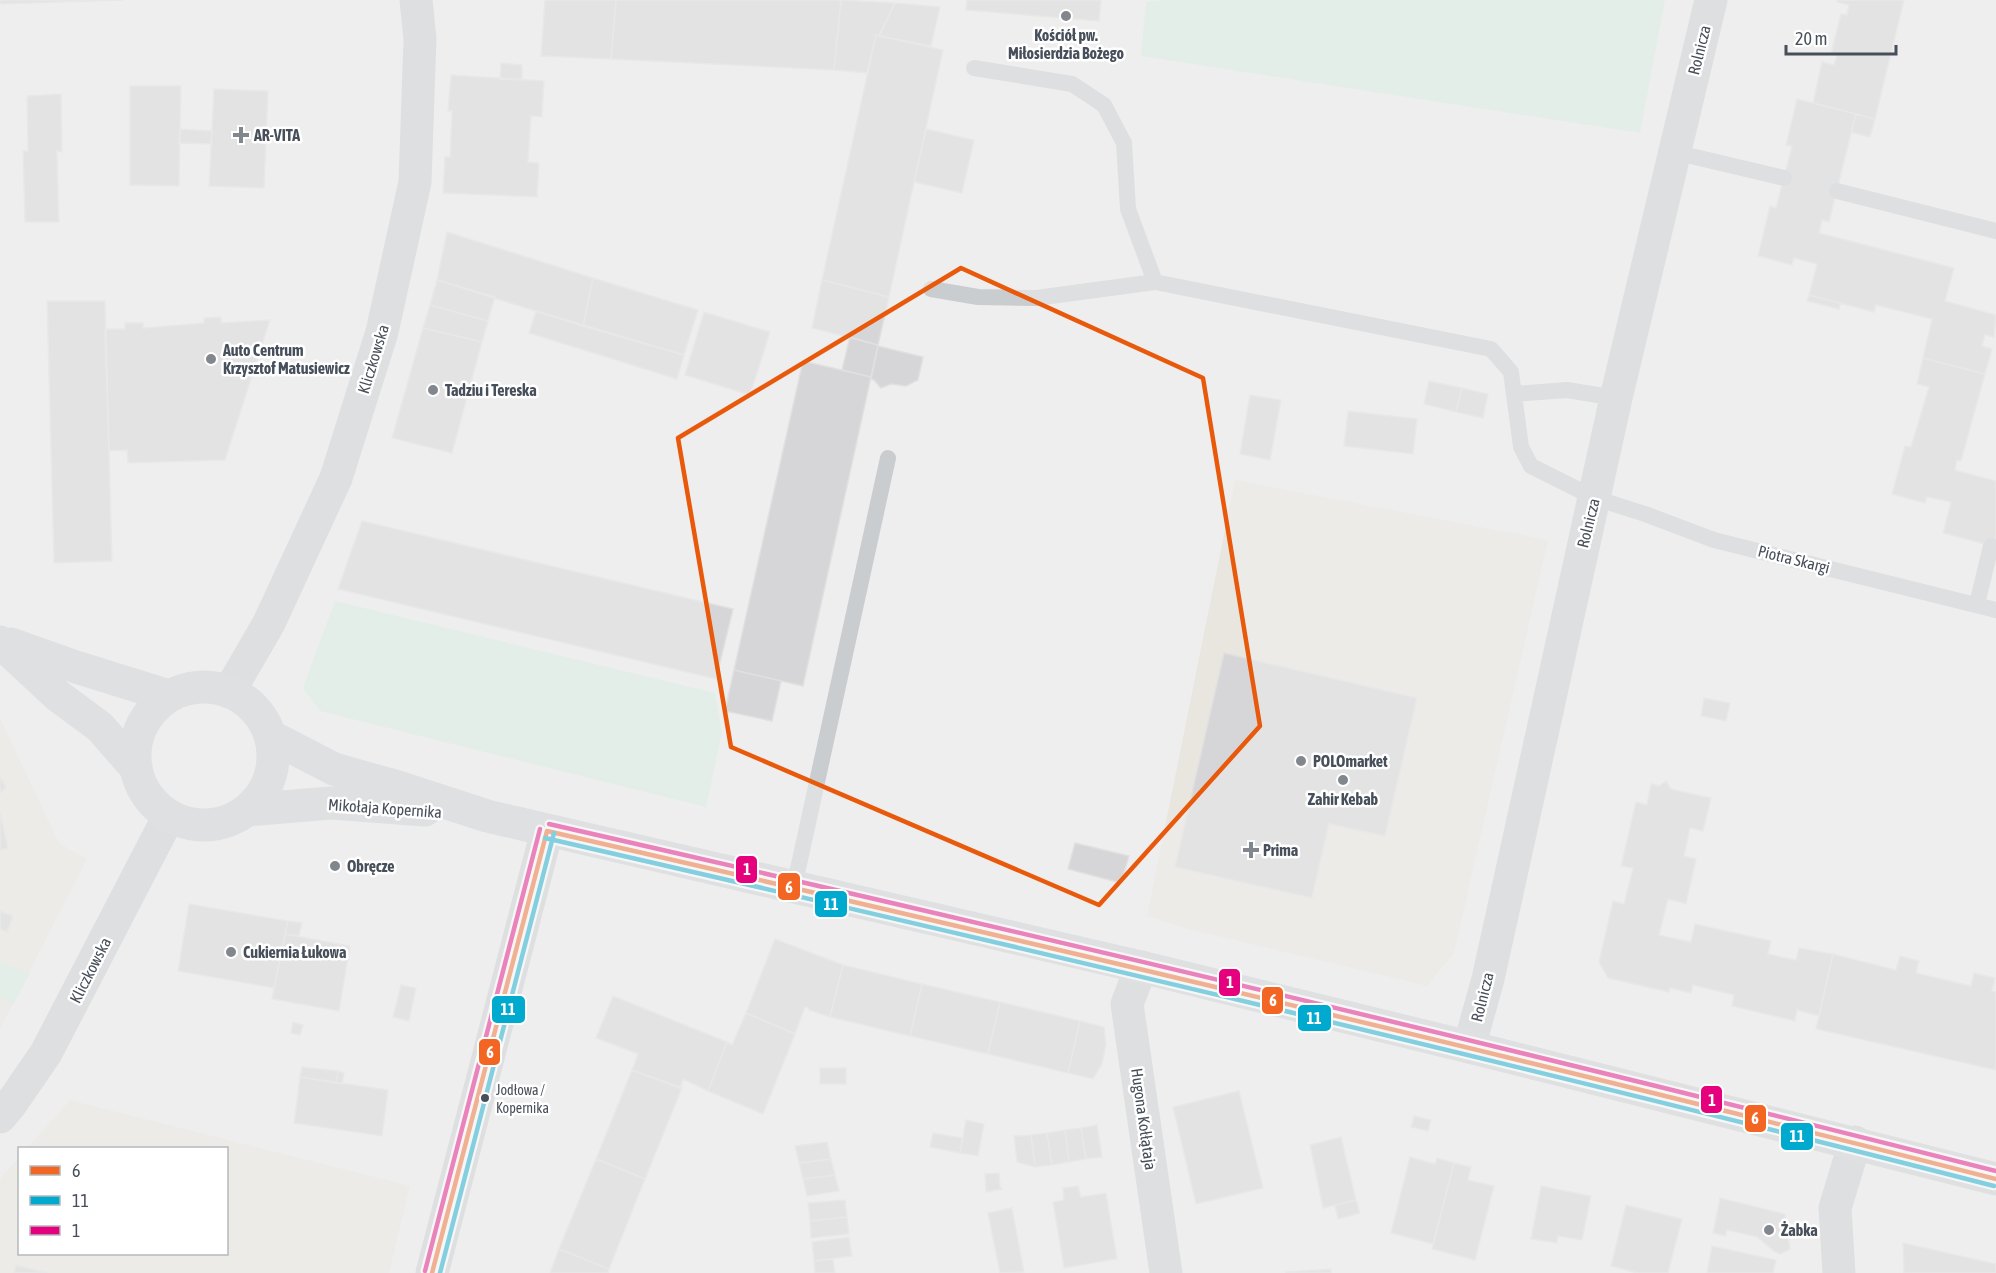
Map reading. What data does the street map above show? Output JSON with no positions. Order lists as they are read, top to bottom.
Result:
{
  "streets": {
    "street": [
      "Rolnicza",
      "Kliczkowska",
      "Mikołaja Kopernika",
      "Hugona Kołłątaja"
    ],
    "lane": ["Piotra Skargi"]
  },
  "crossings": [
    ["Rolnicza", "Piotra Skargi"],
    ["Rolnicza", "Mikołaja Kopernika"],
    ["Kliczkowska", "Mikołaja Kopernika"],
    ["Mikołaja Kopernika", "Hugona Kołłątaja"]
  ],
  "places": {
    "other": [
      "Kościół pw. Miłosierdzia Bożego",
      "Auto Centrum Krzysztof Matusiewicz",
      "Tadziu i Tereska",
      "POLOmarket",
      "Zahir Kebab",
      "Obręcze",
      "Cukiernia Łukowa",
      "Jodłowa / Kopernika",
      "Żabka"
    ],
    "health": ["AR-VITA", "Prima"]
  },
  "lines": ["transit line 1", "transit line 6", "transit line 11"],
  "legend": ["6", "11", "1"],
  "scale_bar": "20 m"
}
